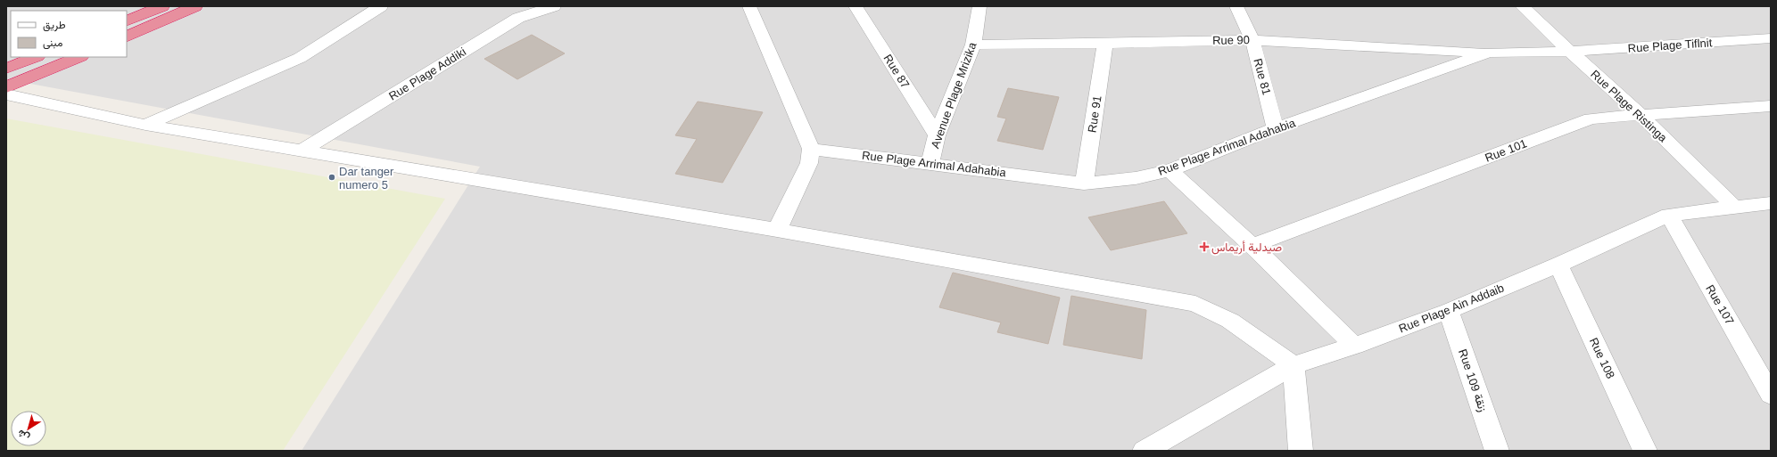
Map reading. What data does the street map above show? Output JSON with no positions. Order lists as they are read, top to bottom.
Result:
{
  "streets": {
    "street": [
      "Rue 90",
      "Rue Plage Tiflnit",
      "Rue 87",
      "Rue Plage Addiki",
      "Rue 81",
      "Avenue Plage Mrizika",
      "Rue Plage Ristinga",
      "Rue 91",
      "Rue Plage Arrimal Adahabia",
      "Rue 101",
      "Rue 107",
      "Rue Plage Ain Addaib",
      "Rue 108",
      "Rue 109 زنقة"
    ]
  },
  "crossings": [
    ["Rue 90", "Rue 81"],
    ["Rue 90", "Avenue Plage Mrizika"],
    ["Rue 90", "Rue 91"],
    ["Rue 90", "Rue Plage Arrimal Adahabia"],
    ["Rue Plage Tiflnit", "Rue Plage Ristinga"],
    ["Rue Plage Tiflnit", "Rue Plage Arrimal Adahabia"],
    ["Rue 87", "Avenue Plage Mrizika"],
    ["Rue 81", "Rue Plage Arrimal Adahabia"],
    ["Avenue Plage Mrizika", "Rue Plage Arrimal Adahabia"],
    ["Rue Plage Ristinga", "Rue Plage Arrimal Adahabia"],
    ["Rue Plage Ristinga", "Rue 101"],
    ["Rue Plage Ristinga", "Rue Plage Ain Addaib"],
    ["Rue 91", "Rue Plage Arrimal Adahabia"],
    ["Rue 107", "Rue Plage Ain Addaib"],
    ["Rue Plage Ain Addaib", "Rue 108"],
    ["Rue Plage Ain Addaib", "Rue 109 زنقة"]
  ],
  "places": {
    "other": ["Dar tanger numero 5"],
    "health": ["صيدلية أريماس"]
  },
  "legend": ["طريق", "مبنى"],
  "north": "bottom left"
}
